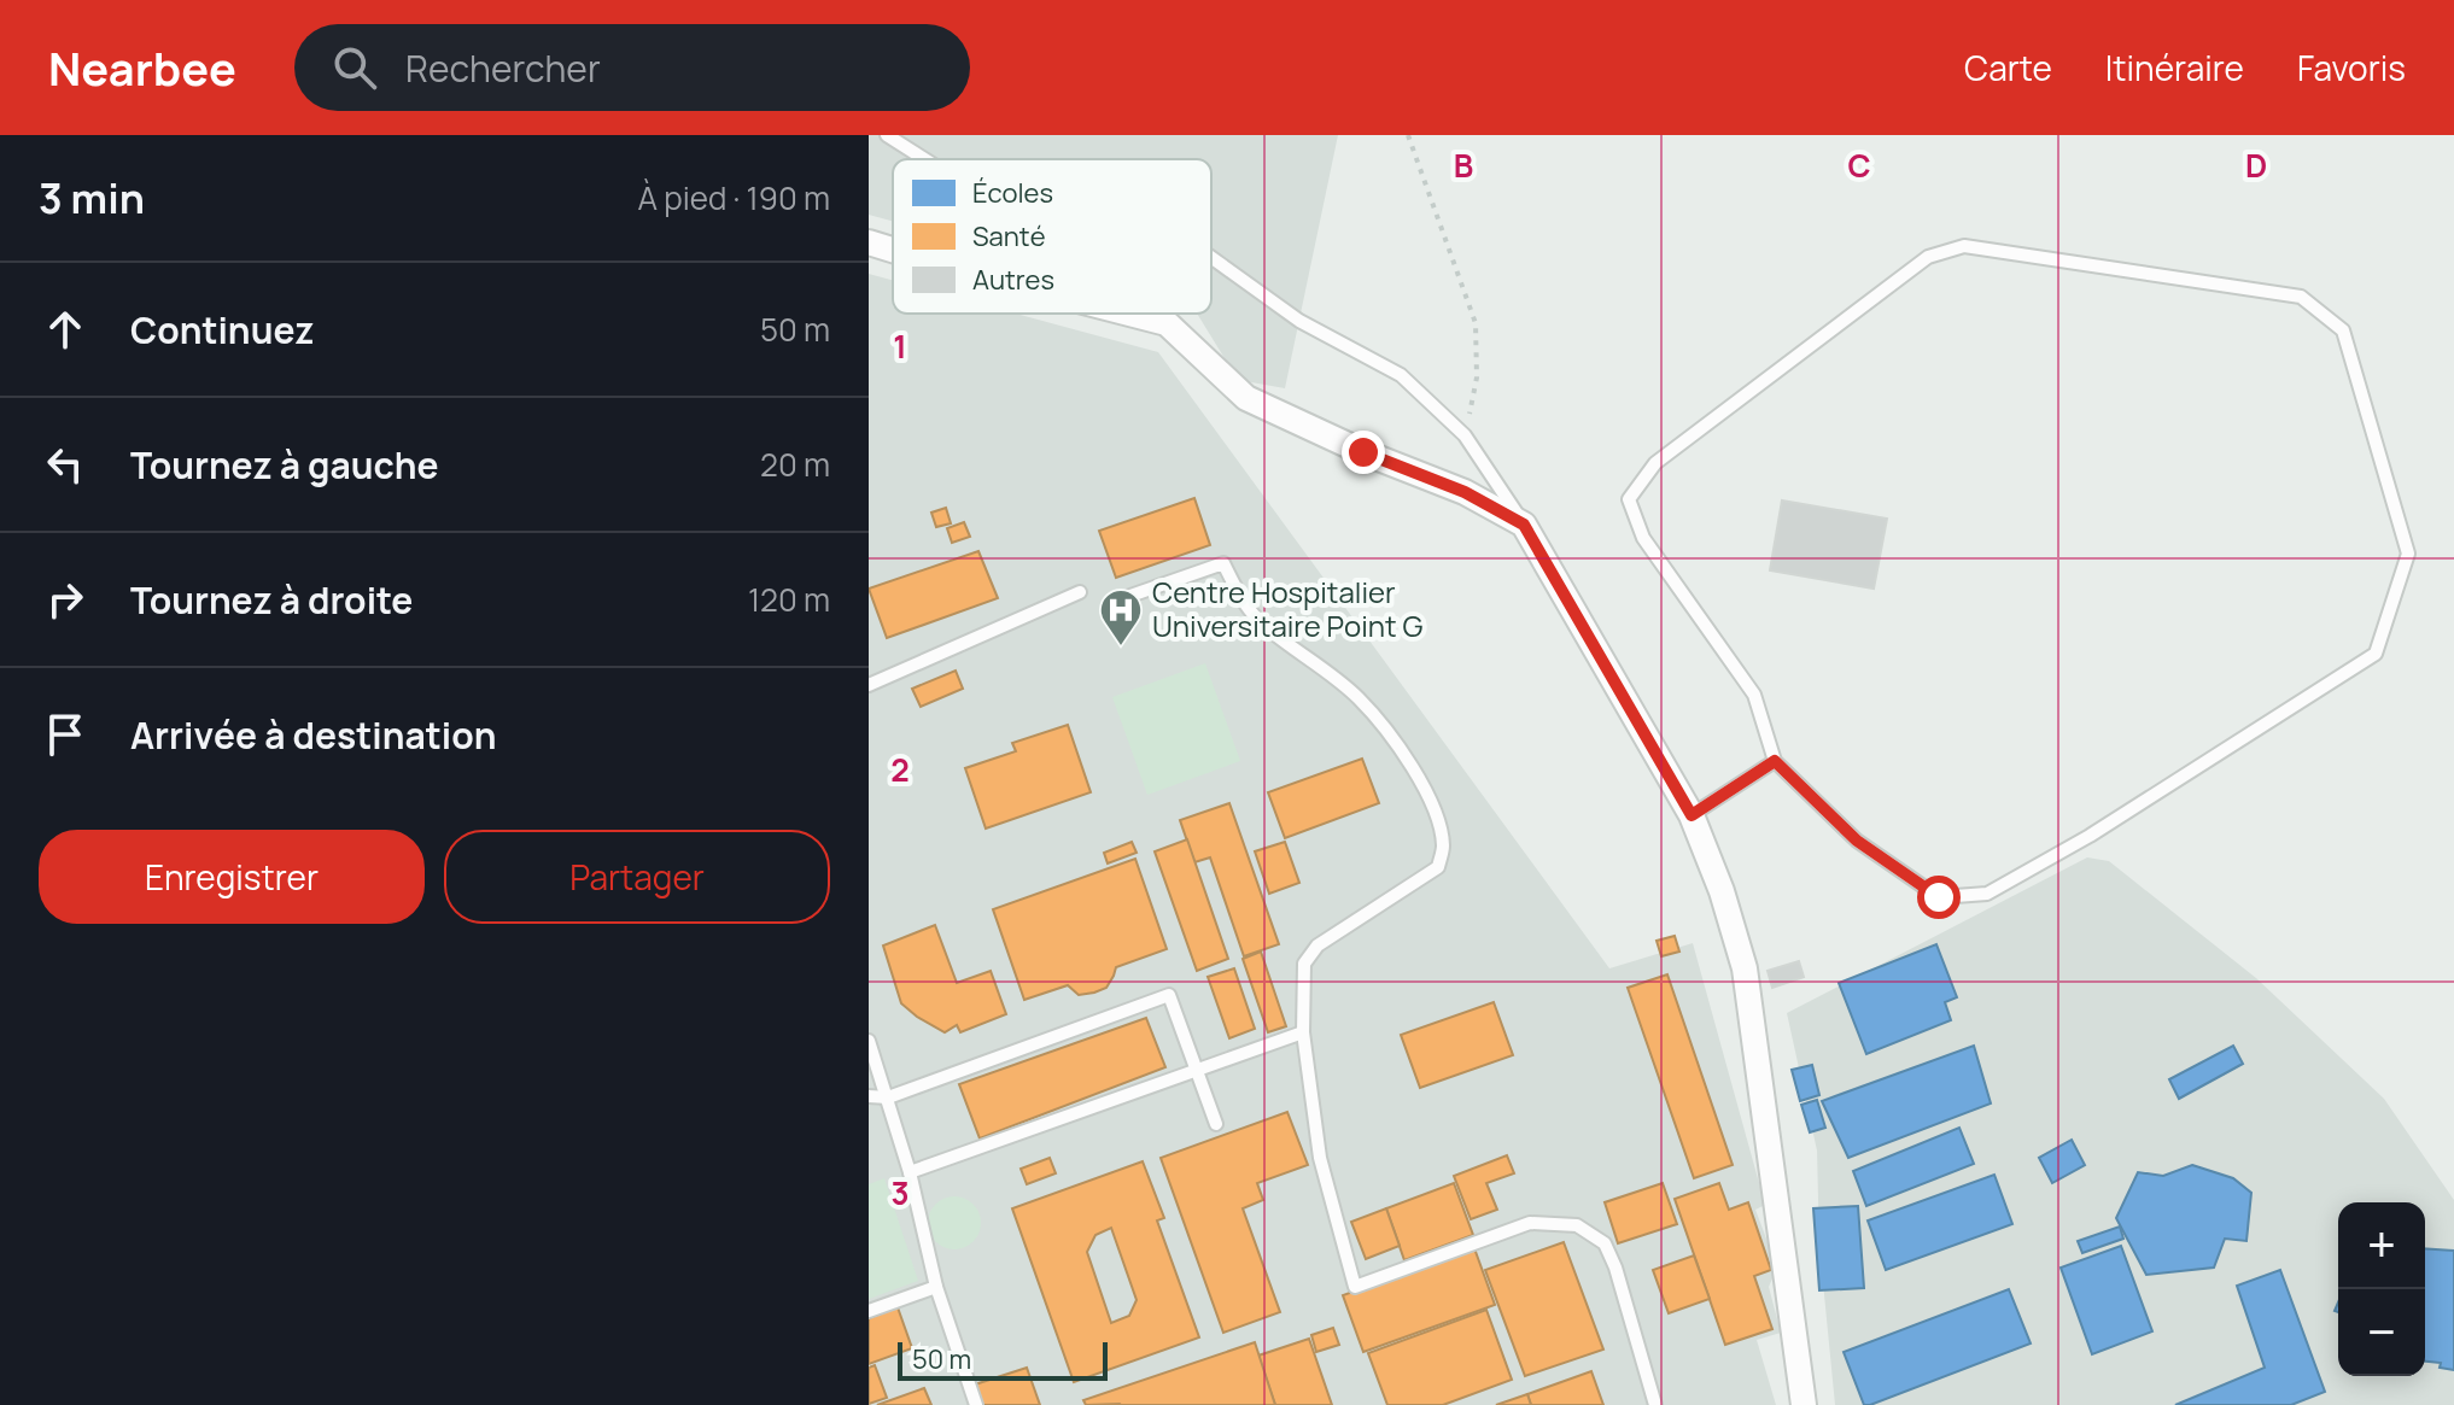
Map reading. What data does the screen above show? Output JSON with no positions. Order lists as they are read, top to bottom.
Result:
{
  "places": {
    "hospital": ["Centre Hospitalier Universitaire Point G"]
  },
  "legend": ["Écoles", "Santé", "Autres"],
  "scale_bar": "50 m",
  "page": {
    "header": "Nearbee",
    "search": "Rechercher",
    "nav": ["Carte", "Itinéraire", "Favoris"],
    "heading": ["3 min", "À pied · 190 m"],
    "list": [
      ["Continuez", "50 m"],
      ["Tournez à gauche", "20 m"],
      ["Tournez à droite", "120 m"],
      "Arrivée à destination"
    ],
    "buttons": ["Enregistrer", "Partager"],
    "map_buttons": ["+", "−"],
    "scale": "50 m"
  },
  "grid": {
    "columns": ["B", "C", "D"],
    "rows": ["1", "2", "3"]
  }
}
